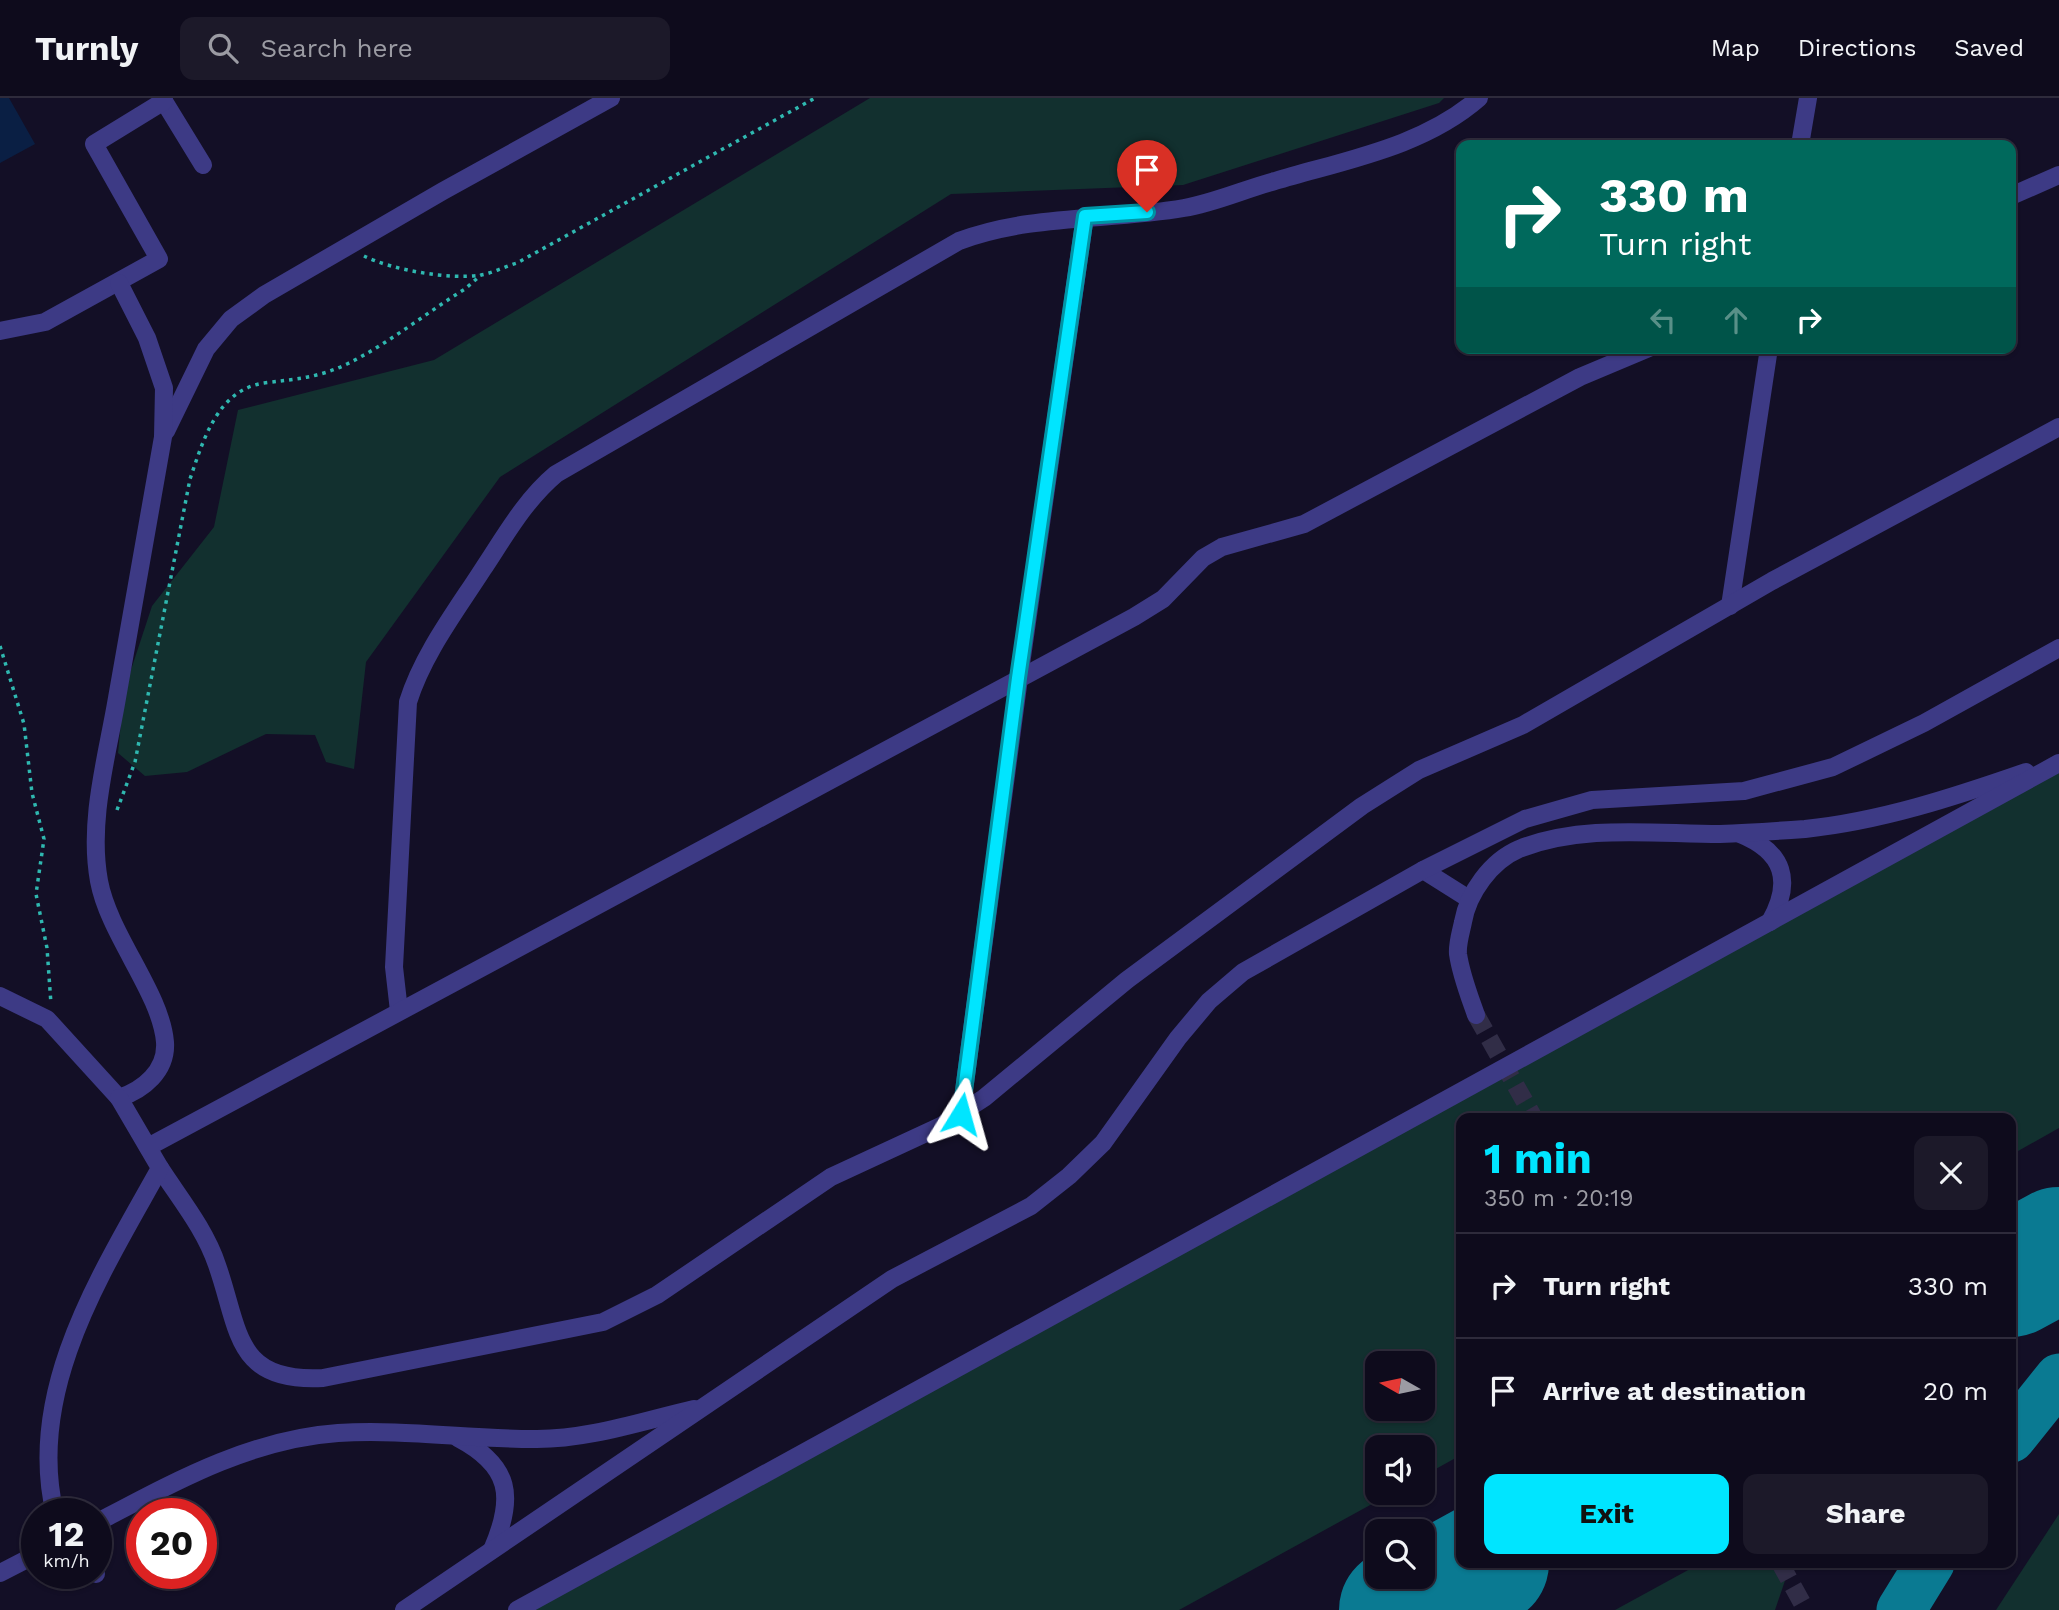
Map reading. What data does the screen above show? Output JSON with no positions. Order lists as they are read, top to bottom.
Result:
{
  "north": "left",
  "page": {
    "header": "Turnly",
    "search": "Search here",
    "nav": ["Map", "Directions", "Saved"],
    "turn": ["330 m", "Turn right"],
    "heading": ["1 min", "350 m · 20:19"],
    "list": [
      {
        "name": "Turn right",
        "value": "330 m"
      },
      {
        "name": "Arrive at destination",
        "value": "20 m"
      }
    ],
    "buttons": ["Exit", "Share"],
    "speed": "12 km/h",
    "limit": "20"
  }
}
